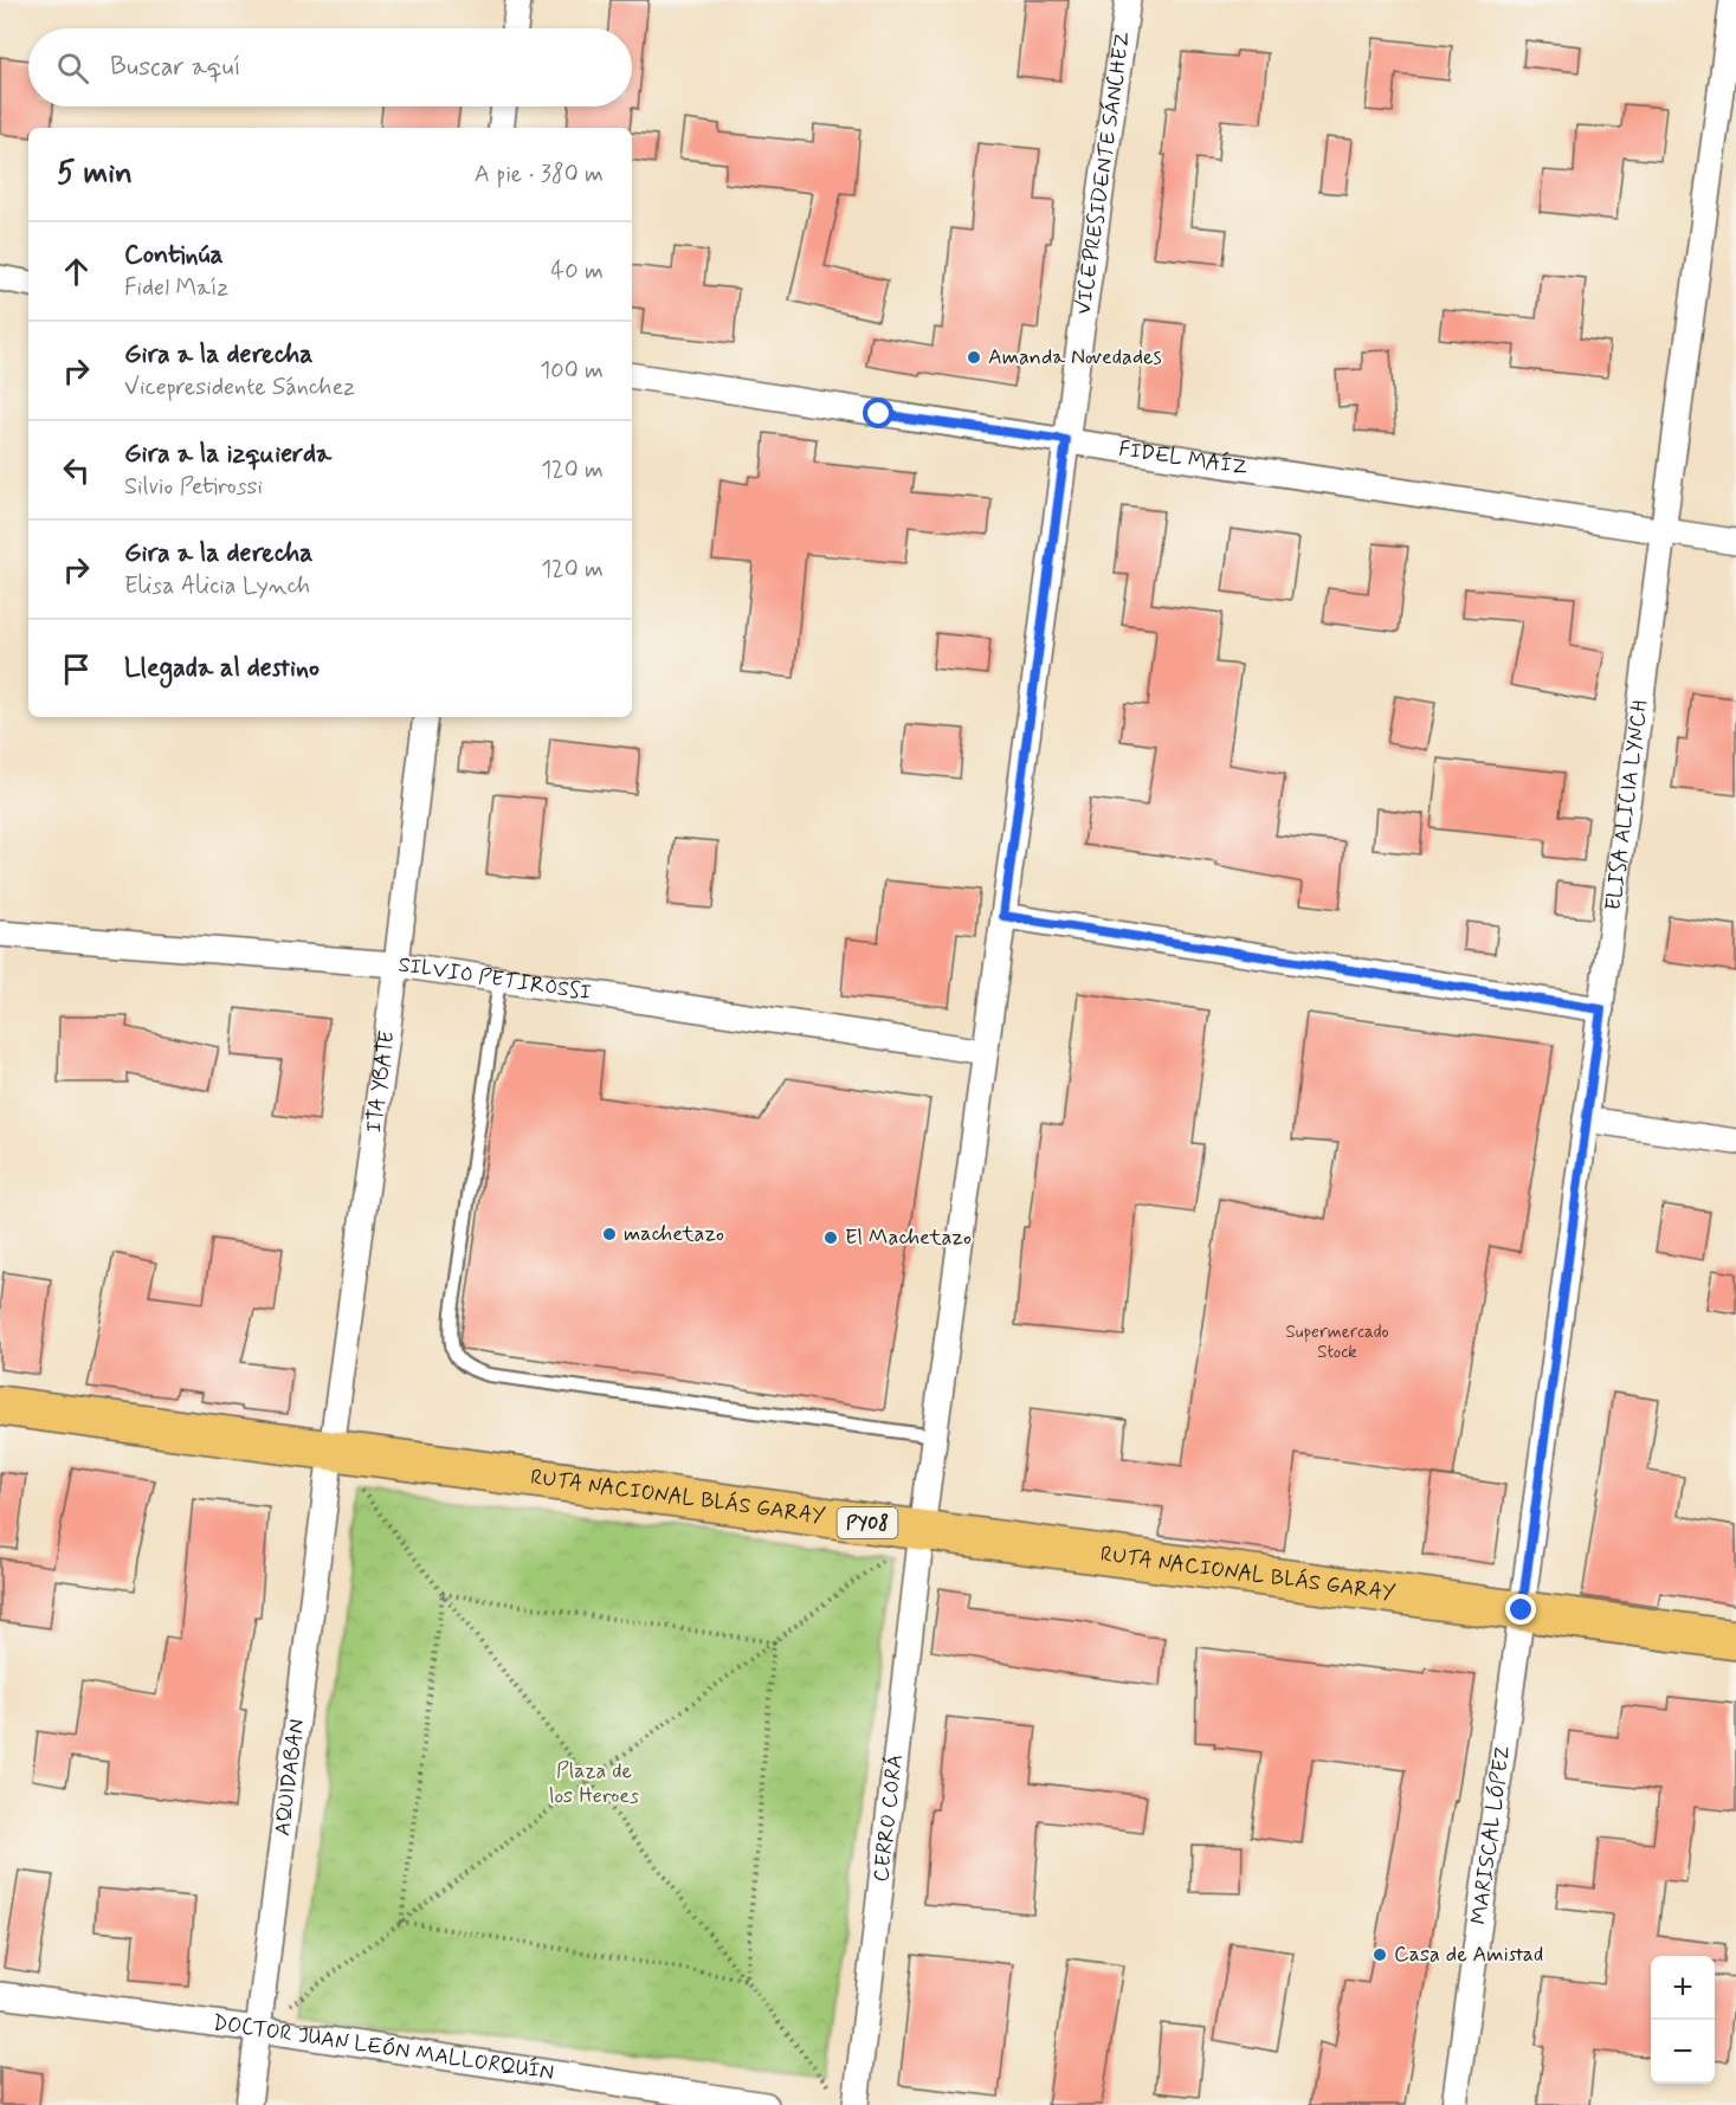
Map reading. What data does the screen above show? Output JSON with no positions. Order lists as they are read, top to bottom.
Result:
{
  "streets": {
    "highway": ["RUTA NACIONAL BLÁS GARAY", "PY08"],
    "street": [
      "VICEPRESIDENTE SÁNCHEZ",
      "FIDEL MAÍZ",
      "ELISA ALICIA LYNCH",
      "SILVIO PETIROSSI",
      "ITA YBATE",
      "AQUIDABAN",
      "CERRO CORÁ",
      "MARISCAL LÓPEZ",
      "DOCTOR JUAN LEÓN MALLORQUÍN"
    ]
  },
  "crossings": [
    ["VICEPRESIDENTE SÁNCHEZ", "FIDEL MAÍZ"],
    ["VICEPRESIDENTE SÁNCHEZ", "SILVIO PETIROSSI"],
    ["VICEPRESIDENTE SÁNCHEZ", "RUTA NACIONAL BLÁS GARAY"],
    ["VICEPRESIDENTE SÁNCHEZ", "CERRO CORÁ"],
    ["FIDEL MAÍZ", "ELISA ALICIA LYNCH"],
    ["ELISA ALICIA LYNCH", "RUTA NACIONAL BLÁS GARAY"],
    ["ELISA ALICIA LYNCH", "MARISCAL LÓPEZ"],
    ["SILVIO PETIROSSI", "ITA YBATE"],
    ["ITA YBATE", "RUTA NACIONAL BLÁS GARAY"],
    ["ITA YBATE", "AQUIDABAN"],
    ["RUTA NACIONAL BLÁS GARAY", "AQUIDABAN"],
    ["RUTA NACIONAL BLÁS GARAY", "CERRO CORÁ"],
    ["RUTA NACIONAL BLÁS GARAY", "MARISCAL LÓPEZ"],
    ["AQUIDABAN", "DOCTOR JUAN LEÓN MALLORQUÍN"]
  ],
  "parks": ["Plaza de los Heroes"],
  "places": [
    "Amanda Novedades",
    "machetazo",
    "El Machetazo",
    "Casa de Amistad"
  ],
  "house_numbers": ["Supermercado Stock"],
  "page": {
    "search": "Buscar aquí",
    "heading": ["5 min", "A pie · 380 m"],
    "list": [
      ["Continúa", "Fidel Maíz", "40 m"],
      ["Gira a la derecha", "Vicepresidente Sánchez", "100 m"],
      ["Gira a la izquierda", "Silvio Petirossi", "120 m"],
      ["Gira a la derecha", "Elisa Alicia Lynch", "120 m"],
      "Llegada al destino"
    ],
    "map_buttons": ["+", "−"]
  }
}
